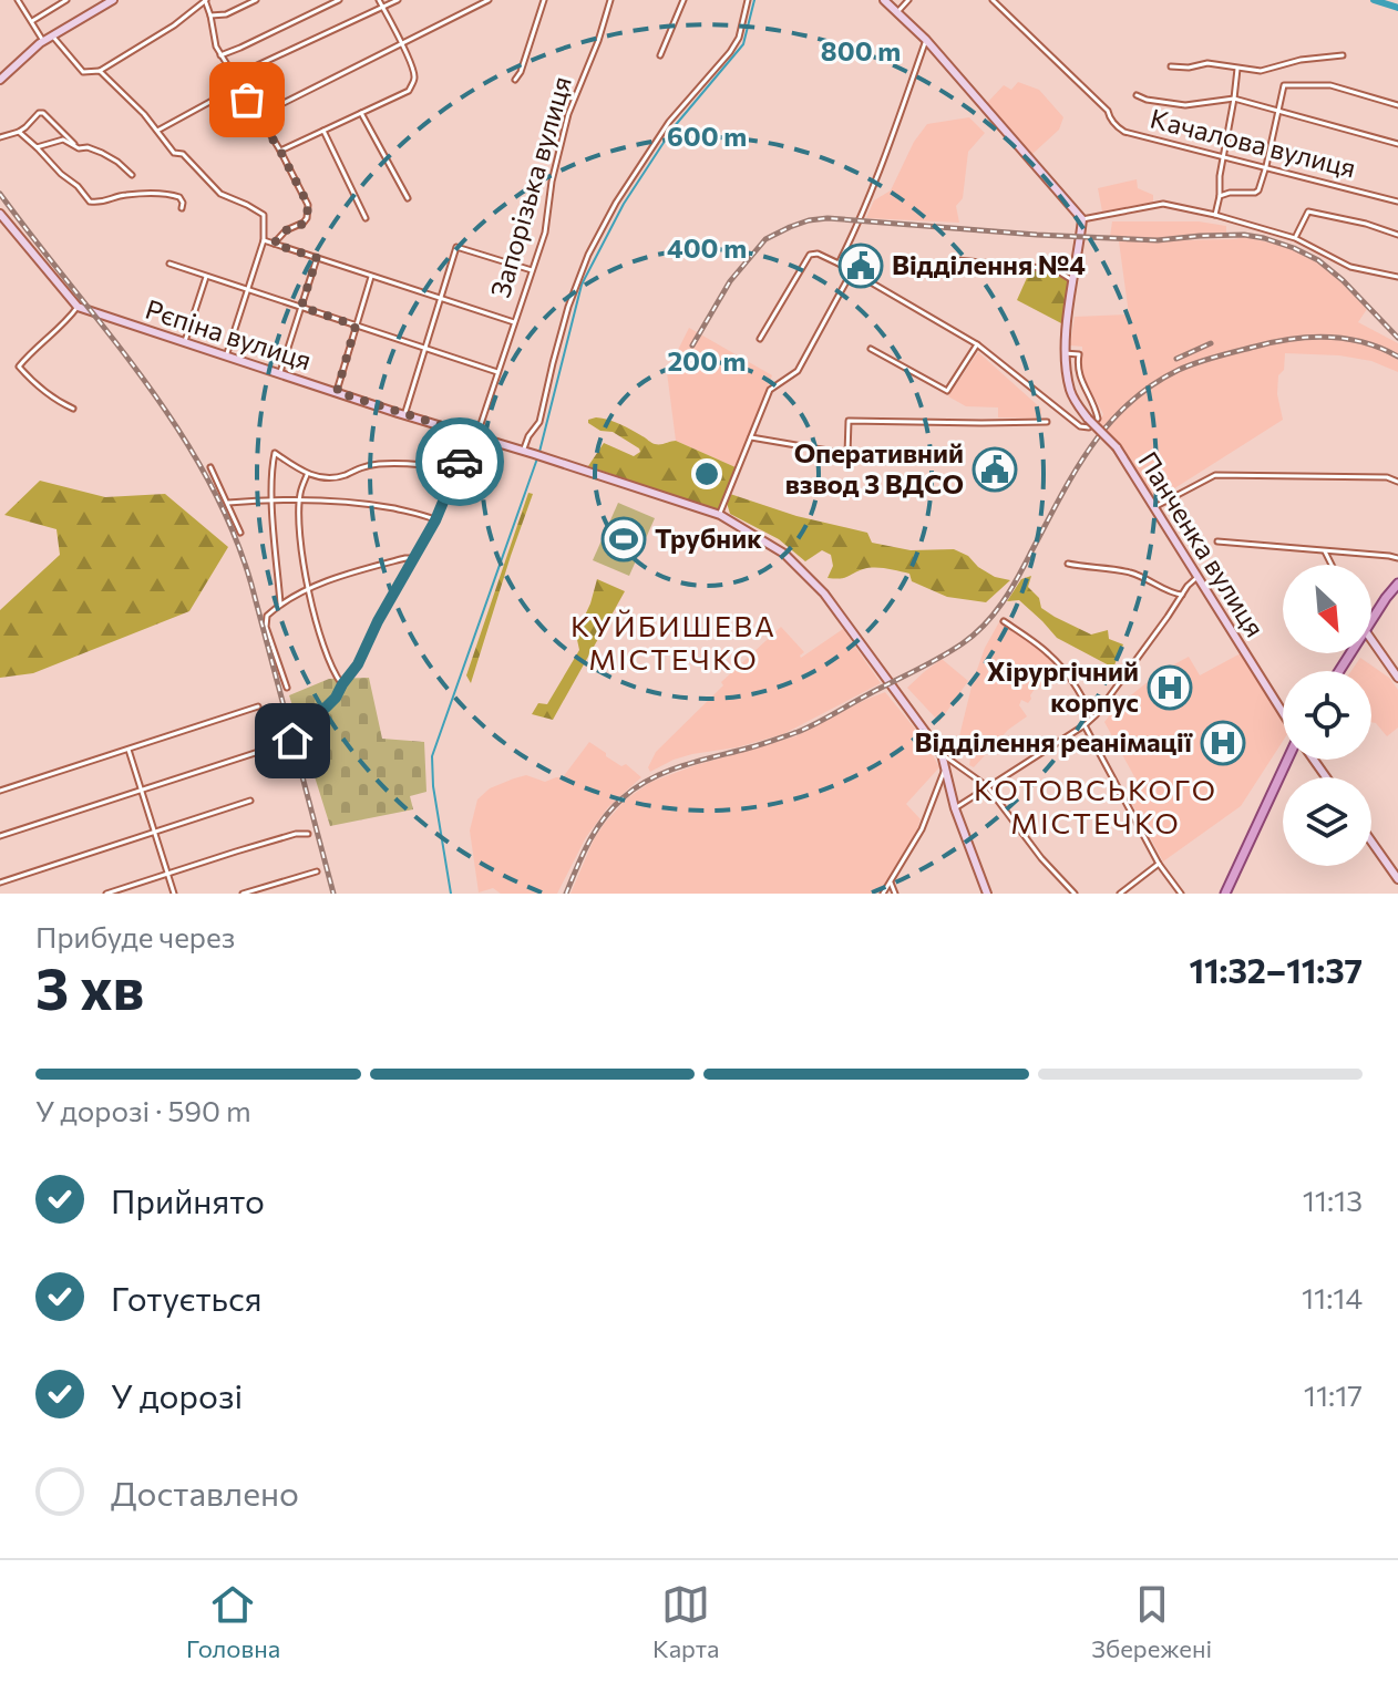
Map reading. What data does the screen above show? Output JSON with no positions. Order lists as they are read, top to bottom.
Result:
{
  "streets": {
    "street": [
      "Качалова вулиця",
      "Запорізька вулиця",
      "Рєпіна вулиця",
      "Панченка вулиця"
    ]
  },
  "crossings": [
    ["Запорізька вулиця", "Рєпіна вулиця"]
  ],
  "districts": ["КУЙБИШЕВА МІСТЕЧКО", "КОТОВСЬКОГО МІСТЕЧКО"],
  "places": {
    "public building": ["Відділення №4", "Оперативний взвод 3 ВДСО"],
    "sports": ["Трубник"],
    "hospital": ["Хірургічний корпус", "Відділення реанімації"]
  },
  "north": "bottom right",
  "page": {
    "heading": ["3 хв", "Прибуде через", "11:32–11:37"],
    "bar": "У дорозі · 590 m",
    "list": [
      ["Прийнято", "11:13"],
      ["Готується", "11:14"],
      ["У дорозі", "11:17"],
      "Доставлено"
    ],
    "tabs": ["Головна", "Карта", "Збережені"]
  },
  "rings": [
    "800 m",
    "600 m",
    "400 m",
    "200 m"
  ]
}
